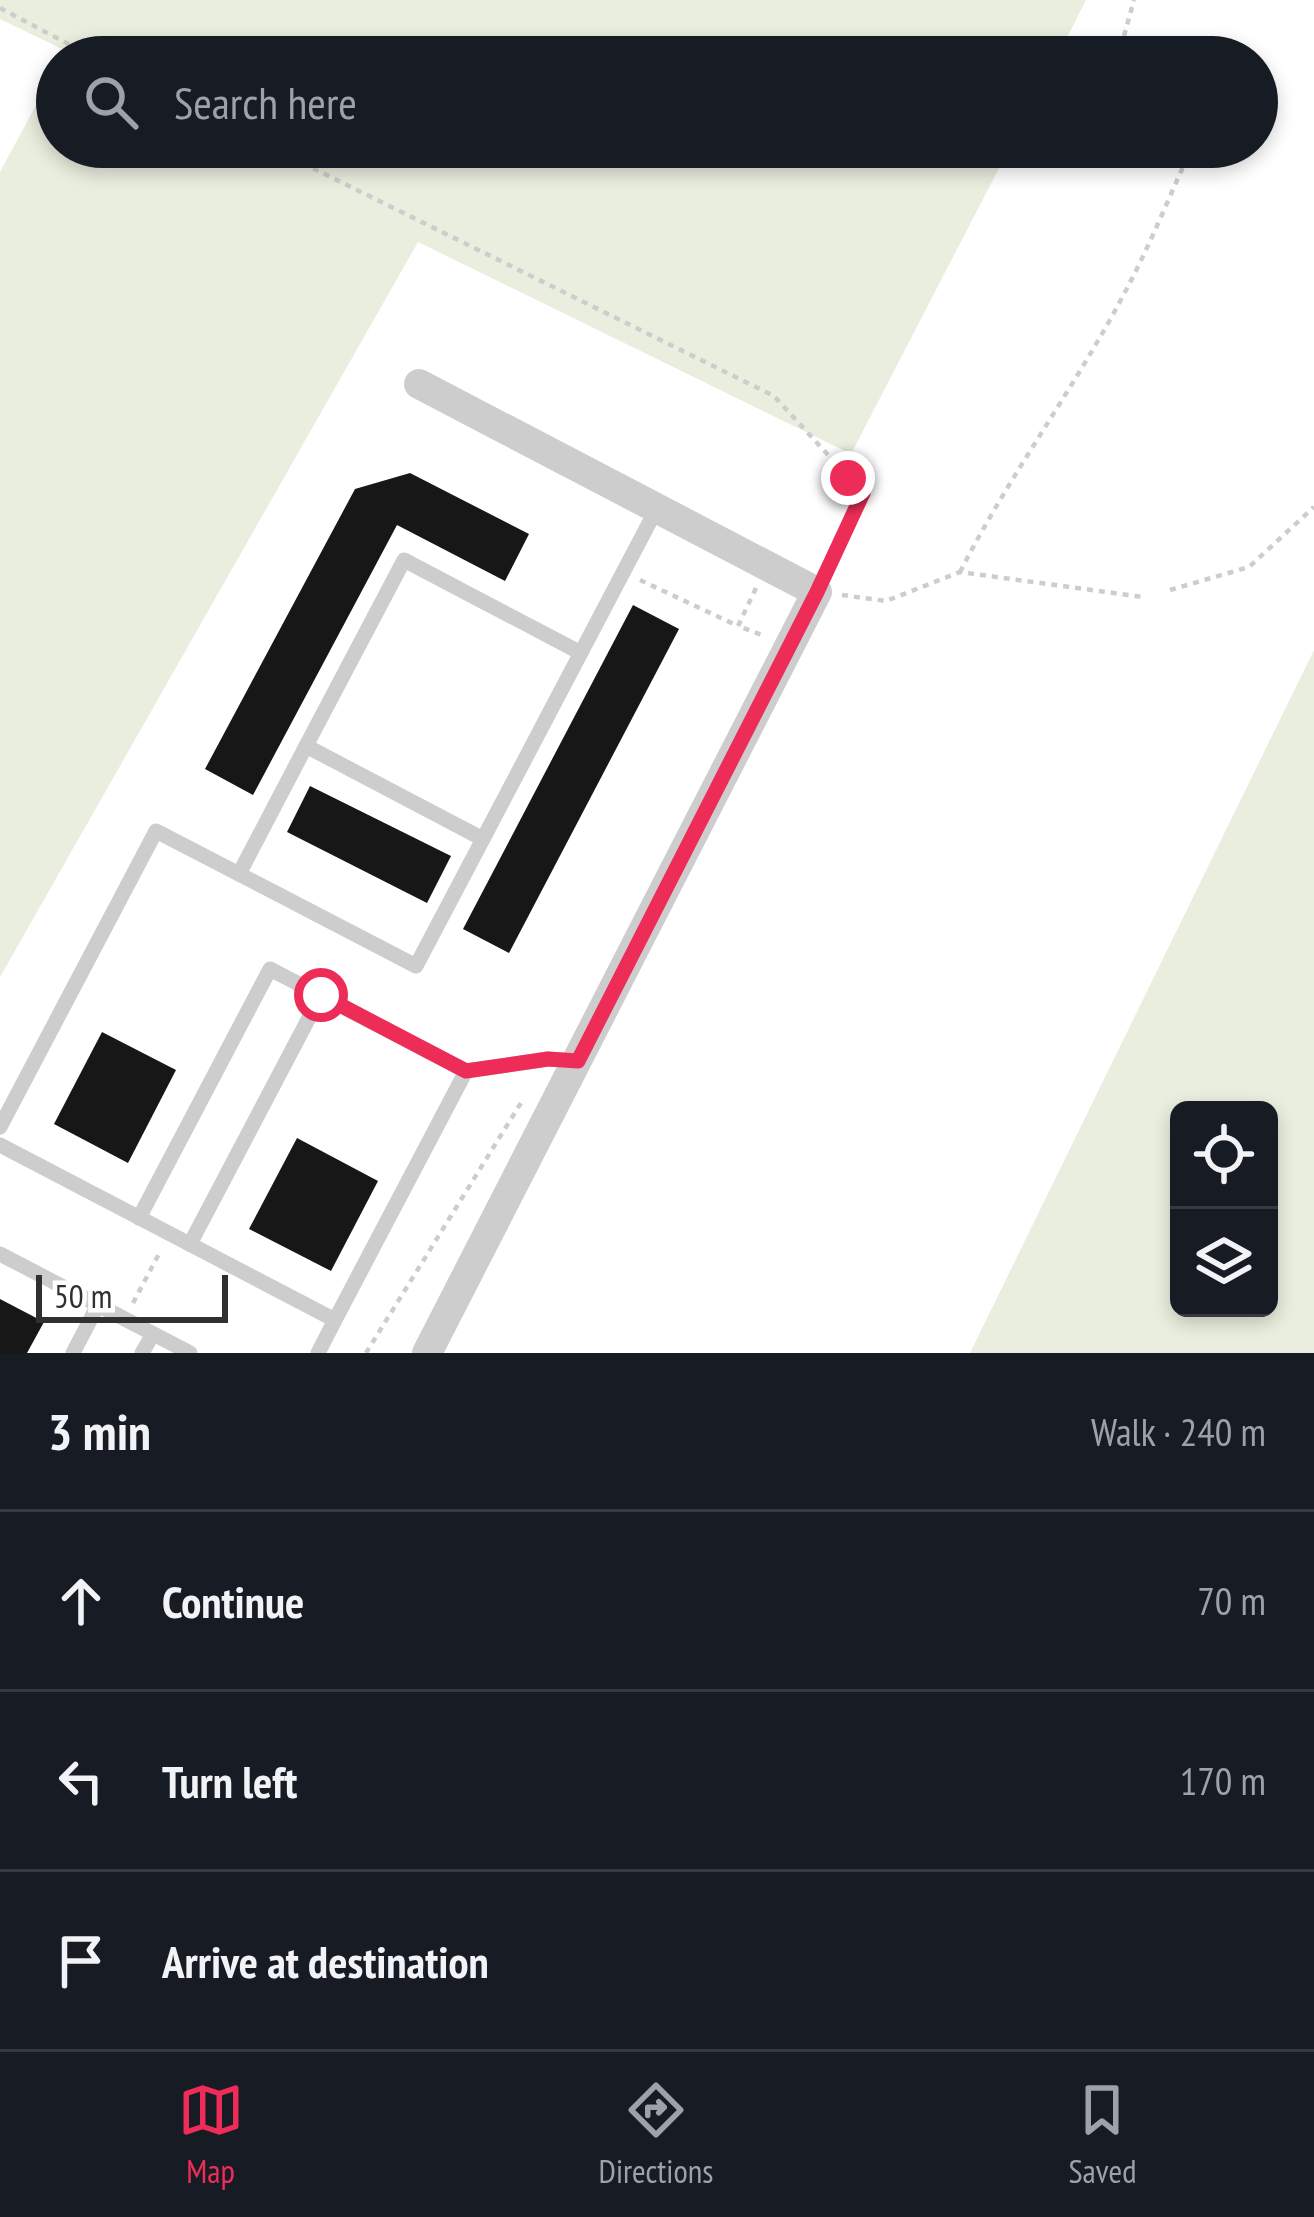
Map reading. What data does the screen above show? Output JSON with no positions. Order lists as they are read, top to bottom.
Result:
{
  "scale_bar": "50 m",
  "page": {
    "search": "Search here",
    "scale": "50 m",
    "heading": ["3 min", "Walk · 240 m"],
    "list": [
      ["Continue", "70 m"],
      ["Turn left", "170 m"],
      "Arrive at destination"
    ],
    "nav": ["Map", "Directions", "Saved"]
  }
}
